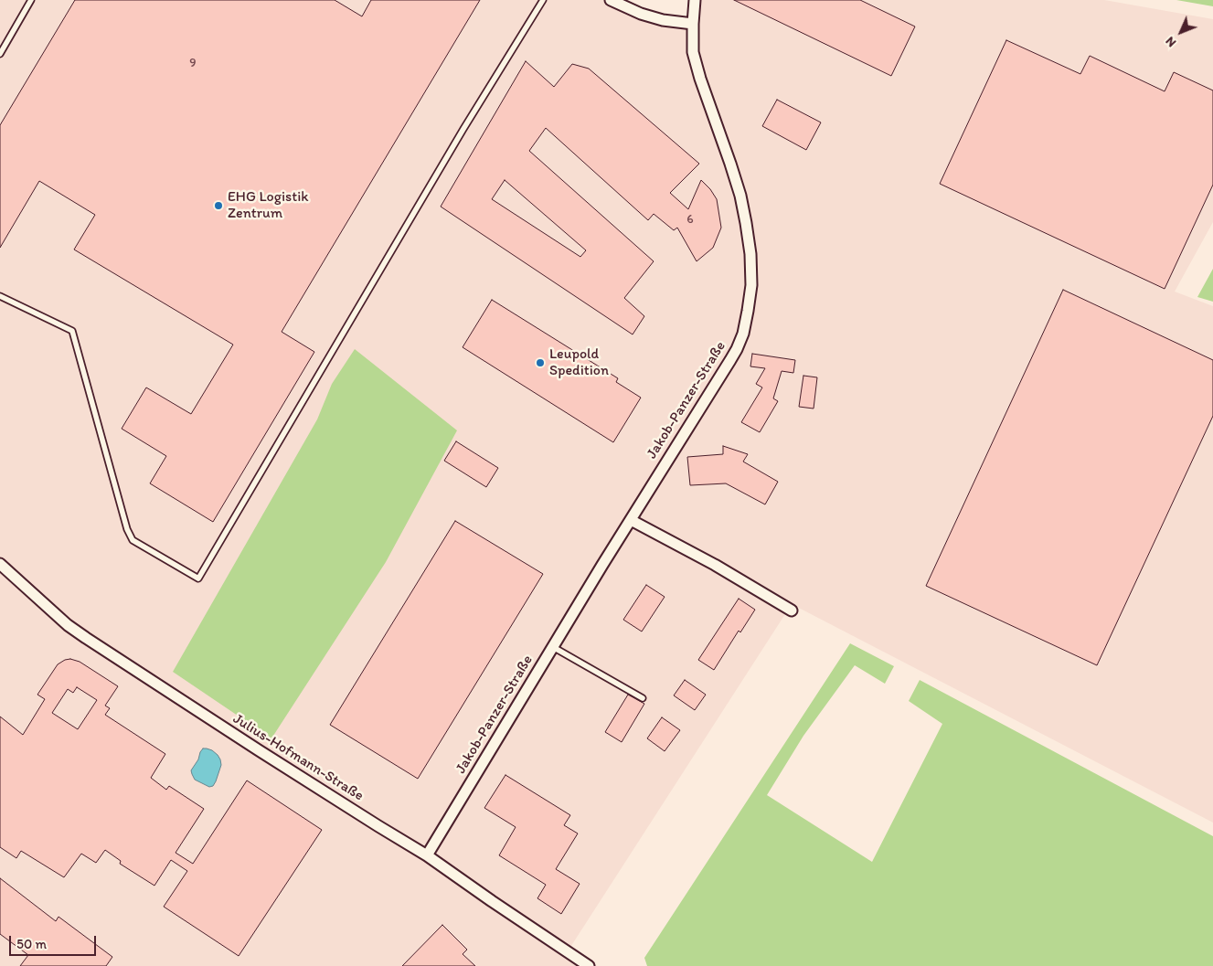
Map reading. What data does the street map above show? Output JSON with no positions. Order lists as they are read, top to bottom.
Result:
{
  "streets": {
    "street": ["Jakob-Panzer-Straße", "Julius-Hofmann-Straße"]
  },
  "crossings": [
    ["Jakob-Panzer-Straße", "Julius-Hofmann-Straße"]
  ],
  "places": ["EHG Logistik Zentrum", "Leupold Spedition"],
  "house_numbers": ["9", "6"],
  "scale_bar": "50 m",
  "north": "bottom left"
}
